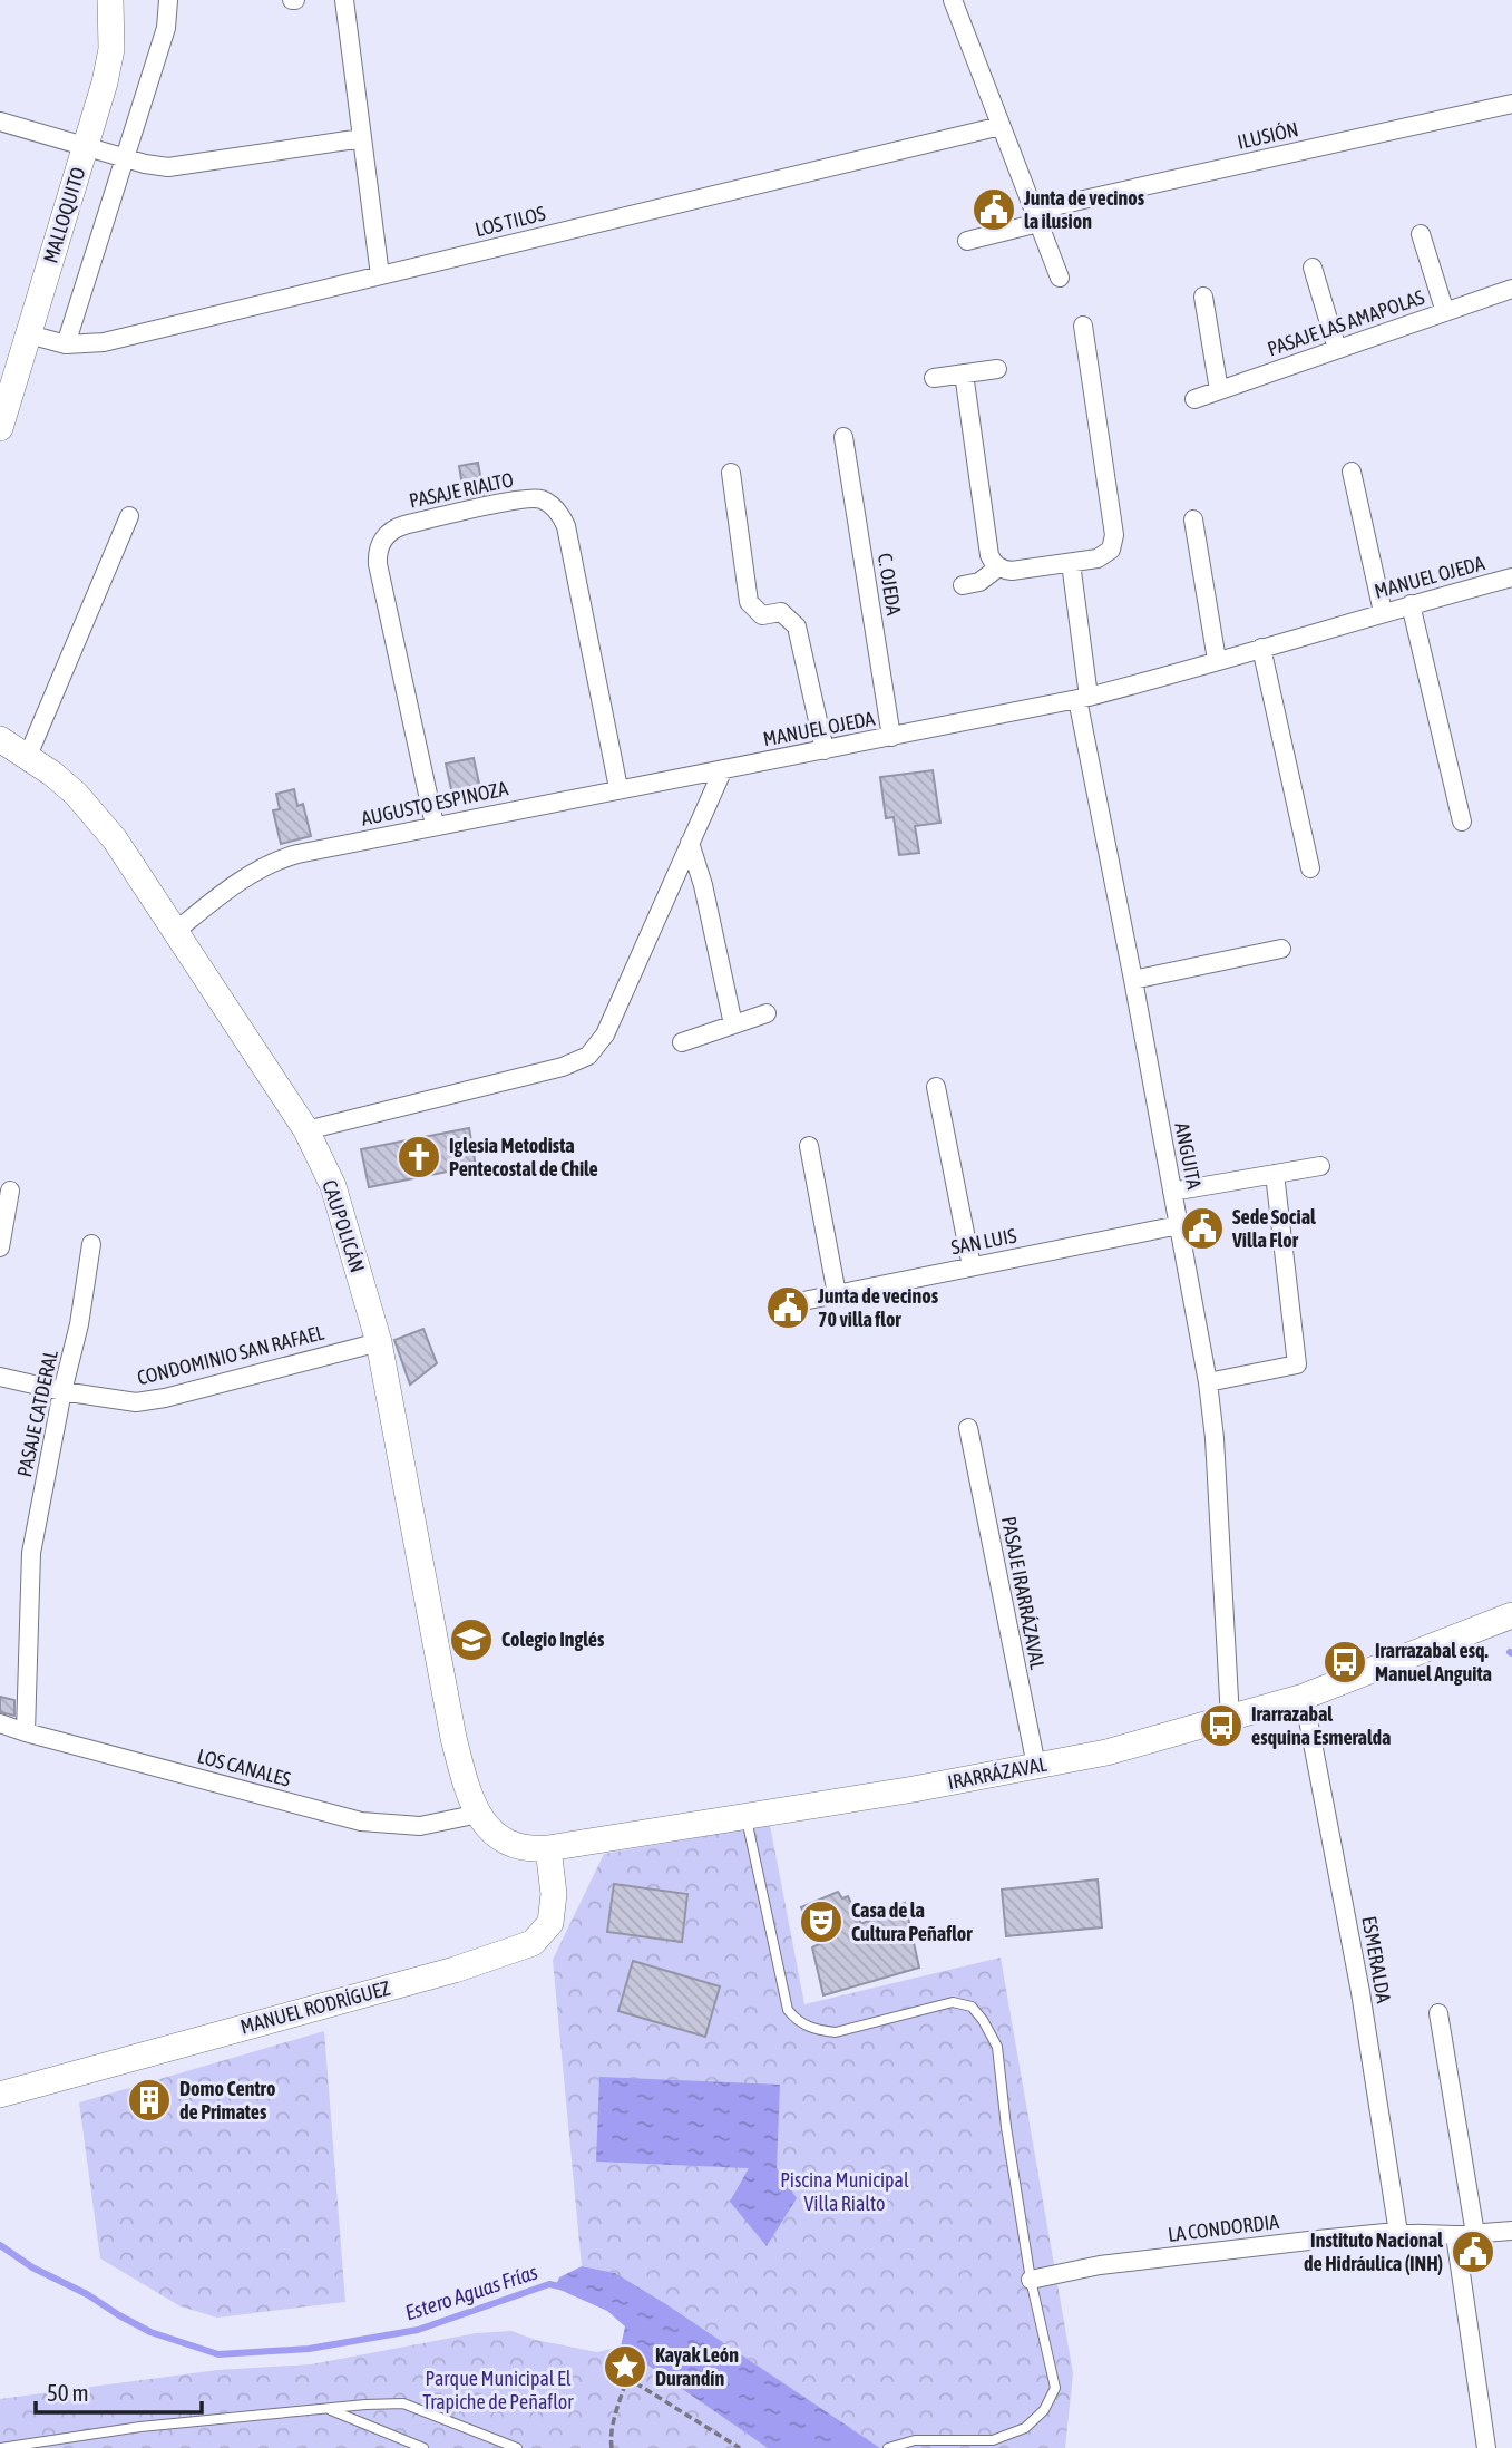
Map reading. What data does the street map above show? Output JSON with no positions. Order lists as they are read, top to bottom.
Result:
{
  "streets": {
    "main road": [
      "MALLOQUITO",
      "CAUPOLICÁN",
      "IRARRÁZAVAL",
      "MANUEL RODRÍGUEZ"
    ],
    "street": [
      "ILUSIÓN",
      "LOS TILOS",
      "PASAJE LAS AMAPOLAS",
      "PASAJE RIALTO",
      "MANUEL OJEDA",
      "C. OJEDA",
      "AUGUSTO ESPINOZA",
      "ANGUITA",
      "SAN LUIS",
      "CONDOMINIO SAN RAFAEL",
      "PASAJE CATDERAL",
      "PASAJE IRARRÁZAVAL",
      "LOS CANALES",
      "ESMERALDA",
      "LA CONDORDIA"
    ]
  },
  "crossings": [
    ["MALLOQUITO", "LOS TILOS"],
    ["PASAJE RIALTO", "AUGUSTO ESPINOZA"],
    ["MANUEL OJEDA", "C. OJEDA"],
    ["MANUEL OJEDA", "AUGUSTO ESPINOZA"],
    ["MANUEL OJEDA", "ANGUITA"],
    ["AUGUSTO ESPINOZA", "CAUPOLICÁN"],
    ["ANGUITA", "SAN LUIS"],
    ["ANGUITA", "IRARRÁZAVAL"],
    ["CAUPOLICÁN", "CONDOMINIO SAN RAFAEL"],
    ["CAUPOLICÁN", "LOS CANALES"],
    ["CAUPOLICÁN", "IRARRÁZAVAL"],
    ["CONDOMINIO SAN RAFAEL", "PASAJE CATDERAL"],
    ["PASAJE CATDERAL", "LOS CANALES"],
    ["PASAJE IRARRÁZAVAL", "IRARRÁZAVAL"],
    ["LOS CANALES", "IRARRÁZAVAL"],
    ["IRARRÁZAVAL", "ESMERALDA"],
    ["IRARRÁZAVAL", "MANUEL RODRÍGUEZ"],
    ["ESMERALDA", "LA CONDORDIA"]
  ],
  "water": ["Estero Aguas Frías"],
  "parks": ["Piscina Municipal Villa Rialto", "Parque Municipal El Trapiche de Peñaflor"],
  "places": {
    "public building": [
      "Junta de vecinos la ilusion",
      "Sede Social Villa Flor",
      "Junta de vecinos 70 villa flor",
      "Instituto Nacional de Hidráulica (INH)"
    ],
    "church": ["Iglesia Metodista Pentecostal de Chile"],
    "school or university": ["Colegio Inglés"],
    "bus stop": ["Irarrazabal esq. Manuel Anguita", "Irarrazabal esquina Esmeralda"],
    "theatre": ["Casa de la Cultura Peñaflor"],
    "building": ["Domo Centro de Primates"],
    "place": ["Kayak León Durandín"]
  },
  "scale_bar": "50 m"
}
